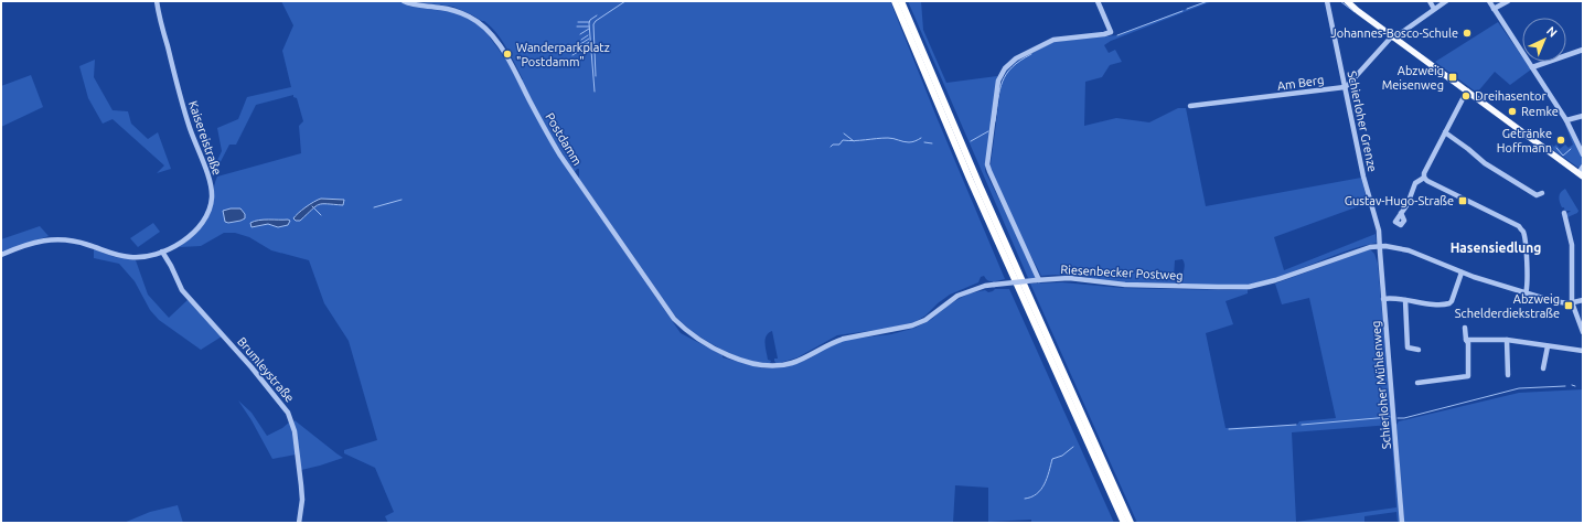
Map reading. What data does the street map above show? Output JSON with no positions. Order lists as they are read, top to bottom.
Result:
{
  "streets": {
    "street": [
      "Am Berg",
      "Schierloher Grenze",
      "Kaisereistraße",
      "Postdamm",
      "Riesenbecker Postweg",
      "Brumleystraße",
      "Schierloher Mühlenweg"
    ]
  },
  "crossings": [
    ["Am Berg", "Schierloher Grenze"],
    ["Schierloher Grenze", "Riesenbecker Postweg"],
    ["Schierloher Grenze", "Schierloher Mühlenweg"],
    ["Kaisereistraße", "Brumleystraße"],
    ["Postdamm", "Riesenbecker Postweg"],
    ["Riesenbecker Postweg", "Schierloher Mühlenweg"]
  ],
  "districts": ["Hasensiedlung"],
  "places": {
    "other": [
      "Johannes-Bosco-Schule",
      "Wanderparkplatz \"Postdamm\"",
      "Dreihasentor",
      "Remke",
      "Getränke Hoffmann"
    ],
    "transit": ["Abzweig Meisenweg", "Gustav-Hugo-Straße", "Abzweig Schelderdiekstraße"]
  },
  "north": "top right"
}
